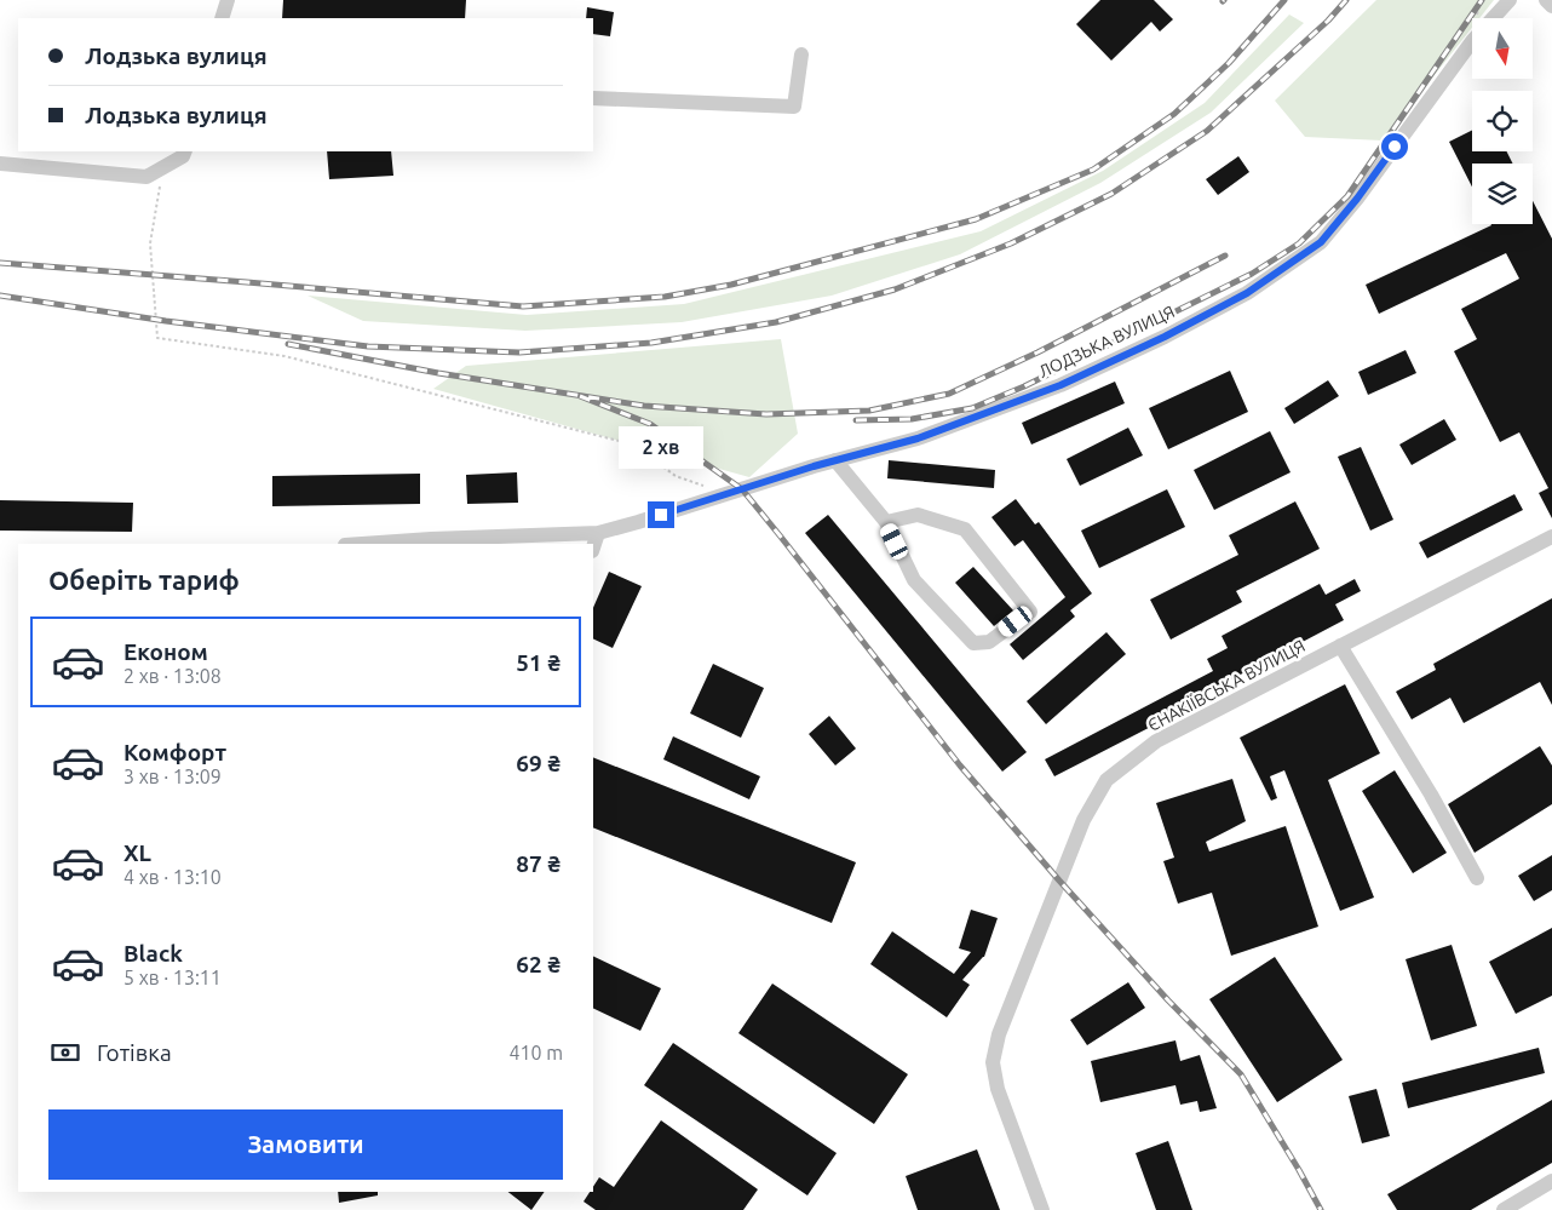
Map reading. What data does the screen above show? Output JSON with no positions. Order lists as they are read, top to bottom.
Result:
{
  "streets": {
    "street": ["ЛОДЗЬКА ВУЛИЦЯ", "ЄНАКІЇВСЬКА ВУЛИЦЯ"]
  },
  "north": "bottom",
  "page": {
    "banner": ["Лодзька вулиця", "Лодзька вулиця"],
    "bubble": "2 хв",
    "heading": "Оберіть тариф",
    "list": [
      {
        "name": "Економ",
        "note": "2 хв · 13:08",
        "value": "51 ₴"
      },
      {
        "name": "Комфорт",
        "note": "3 хв · 13:09",
        "value": "69 ₴"
      },
      {
        "name": "XL",
        "note": "4 хв · 13:10",
        "value": "87 ₴"
      },
      {
        "name": "Black",
        "note": "5 хв · 13:11",
        "value": "62 ₴"
      }
    ],
    "pay": ["Готівка", "410 m"],
    "buttons": "Замовити"
  }
}
